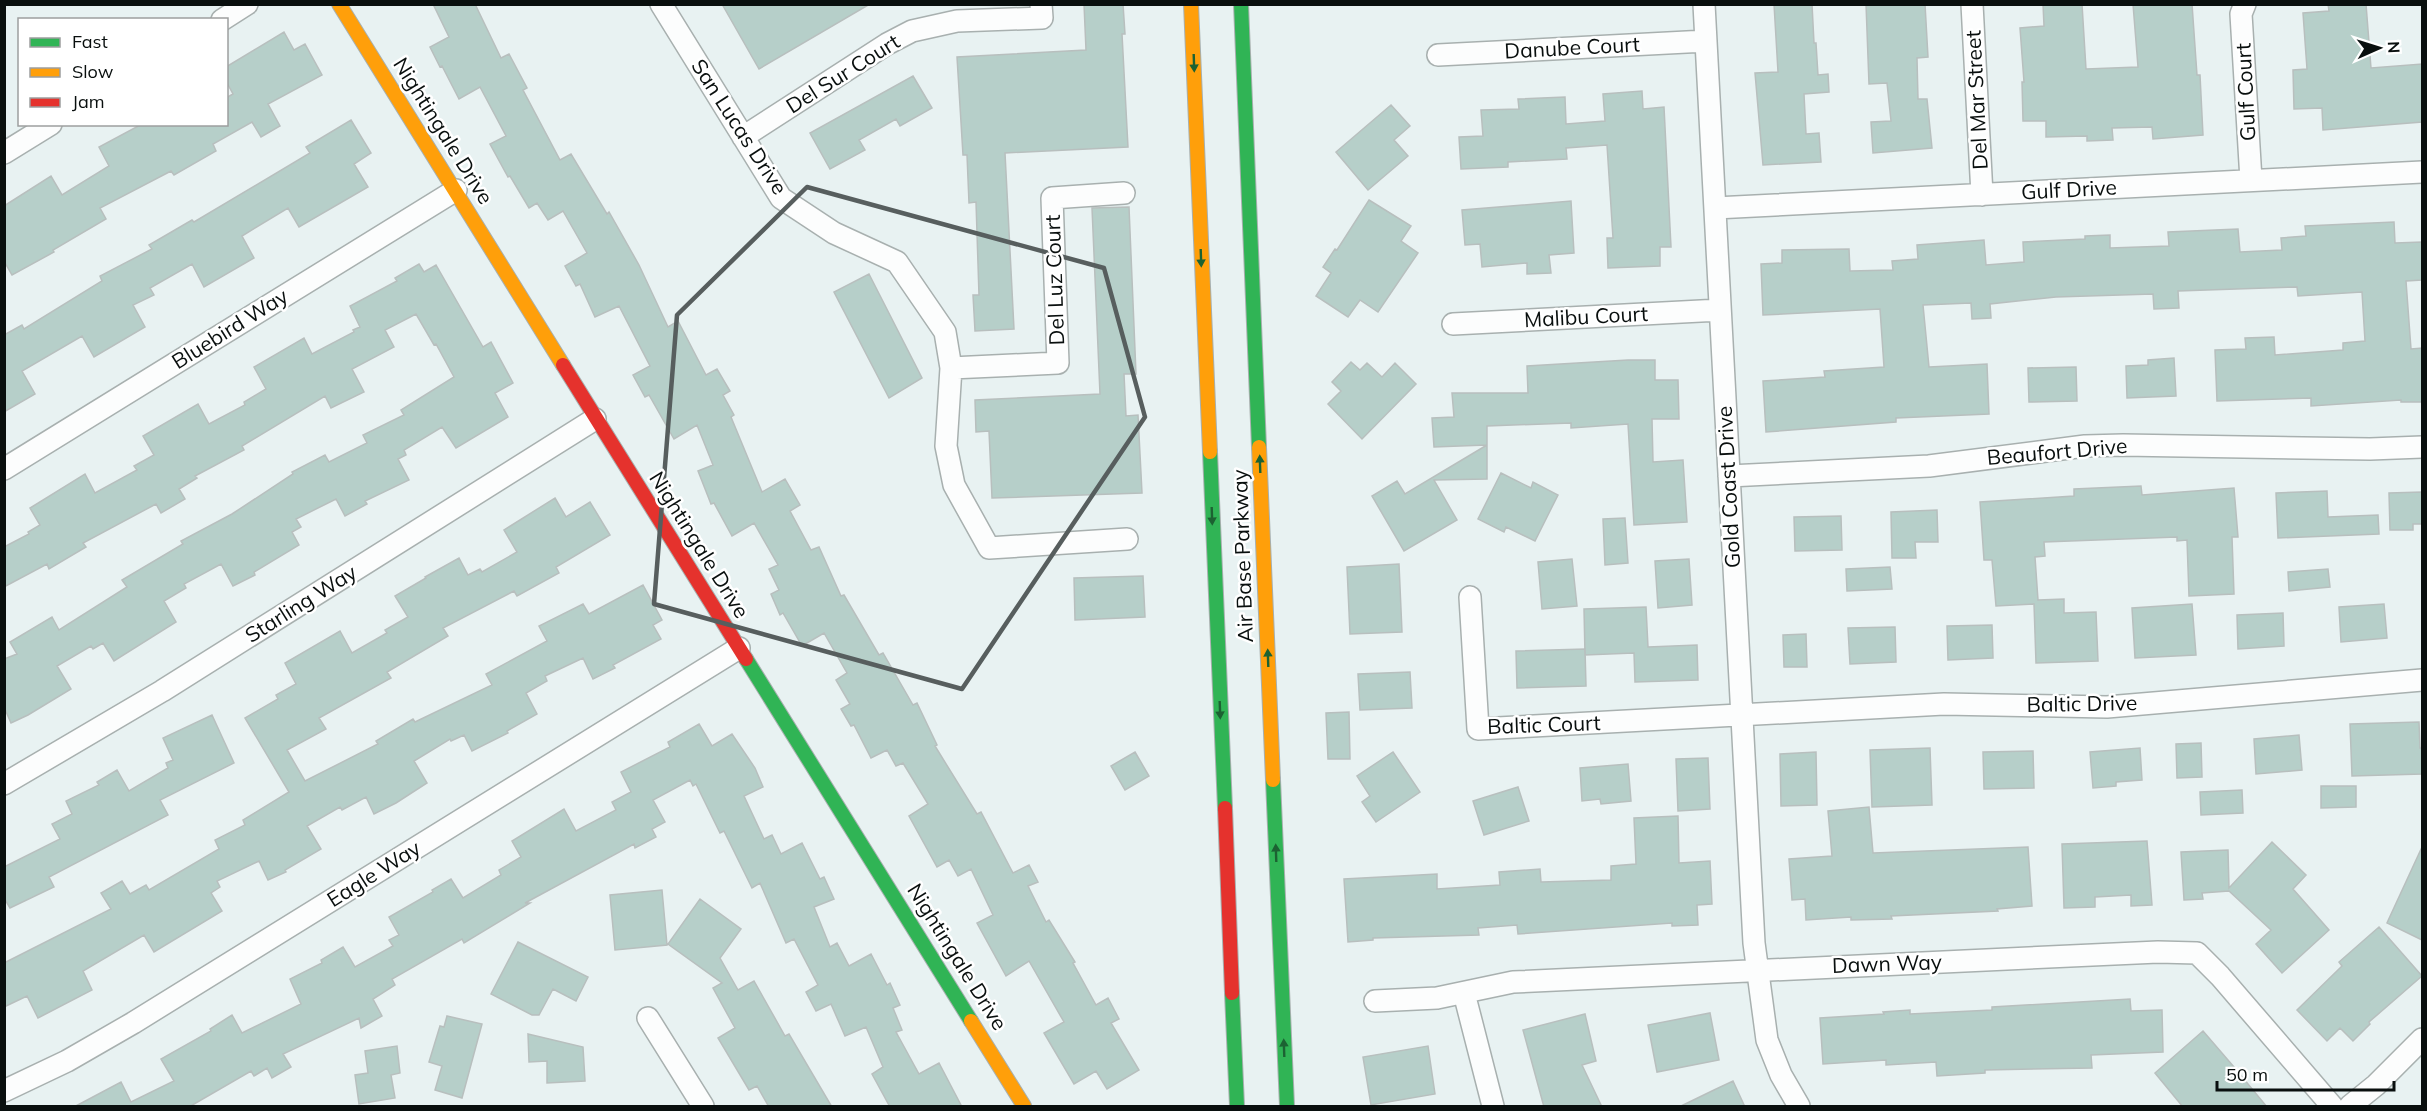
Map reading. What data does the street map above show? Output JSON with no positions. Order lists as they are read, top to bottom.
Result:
{
  "streets": {
    "main road": ["Nightingale Drive", "Air Base Parkway"],
    "street": [
      "Danube Court",
      "Del Sur Court",
      "Gulf Court",
      "Del Mar Street",
      "San Lucas Drive",
      "Gulf Drive",
      "Del Luz Court",
      "Malibu Court",
      "Bluebird Way",
      "Beaufort Drive",
      "Gold Coast Drive",
      "Starling Way",
      "Baltic Drive",
      "Baltic Court",
      "Eagle Way",
      "Dawn Way"
    ]
  },
  "crossings": [
    ["Danube Court", "Gold Coast Drive"],
    ["Del Sur Court", "San Lucas Drive"],
    ["Gulf Court", "Gulf Drive"],
    ["Del Mar Street", "Gulf Drive"],
    ["San Lucas Drive", "Del Luz Court"],
    ["Nightingale Drive", "Bluebird Way"],
    ["Nightingale Drive", "Starling Way"],
    ["Nightingale Drive", "Eagle Way"],
    ["Gulf Drive", "Gold Coast Drive"],
    ["Malibu Court", "Gold Coast Drive"],
    ["Beaufort Drive", "Gold Coast Drive"],
    ["Gold Coast Drive", "Baltic Drive"],
    ["Gold Coast Drive", "Baltic Court"],
    ["Gold Coast Drive", "Dawn Way"],
    ["Baltic Drive", "Baltic Court"]
  ],
  "legend": ["Fast", "Slow", "Jam"],
  "scale_bar": "50 m",
  "north": "right"
}
